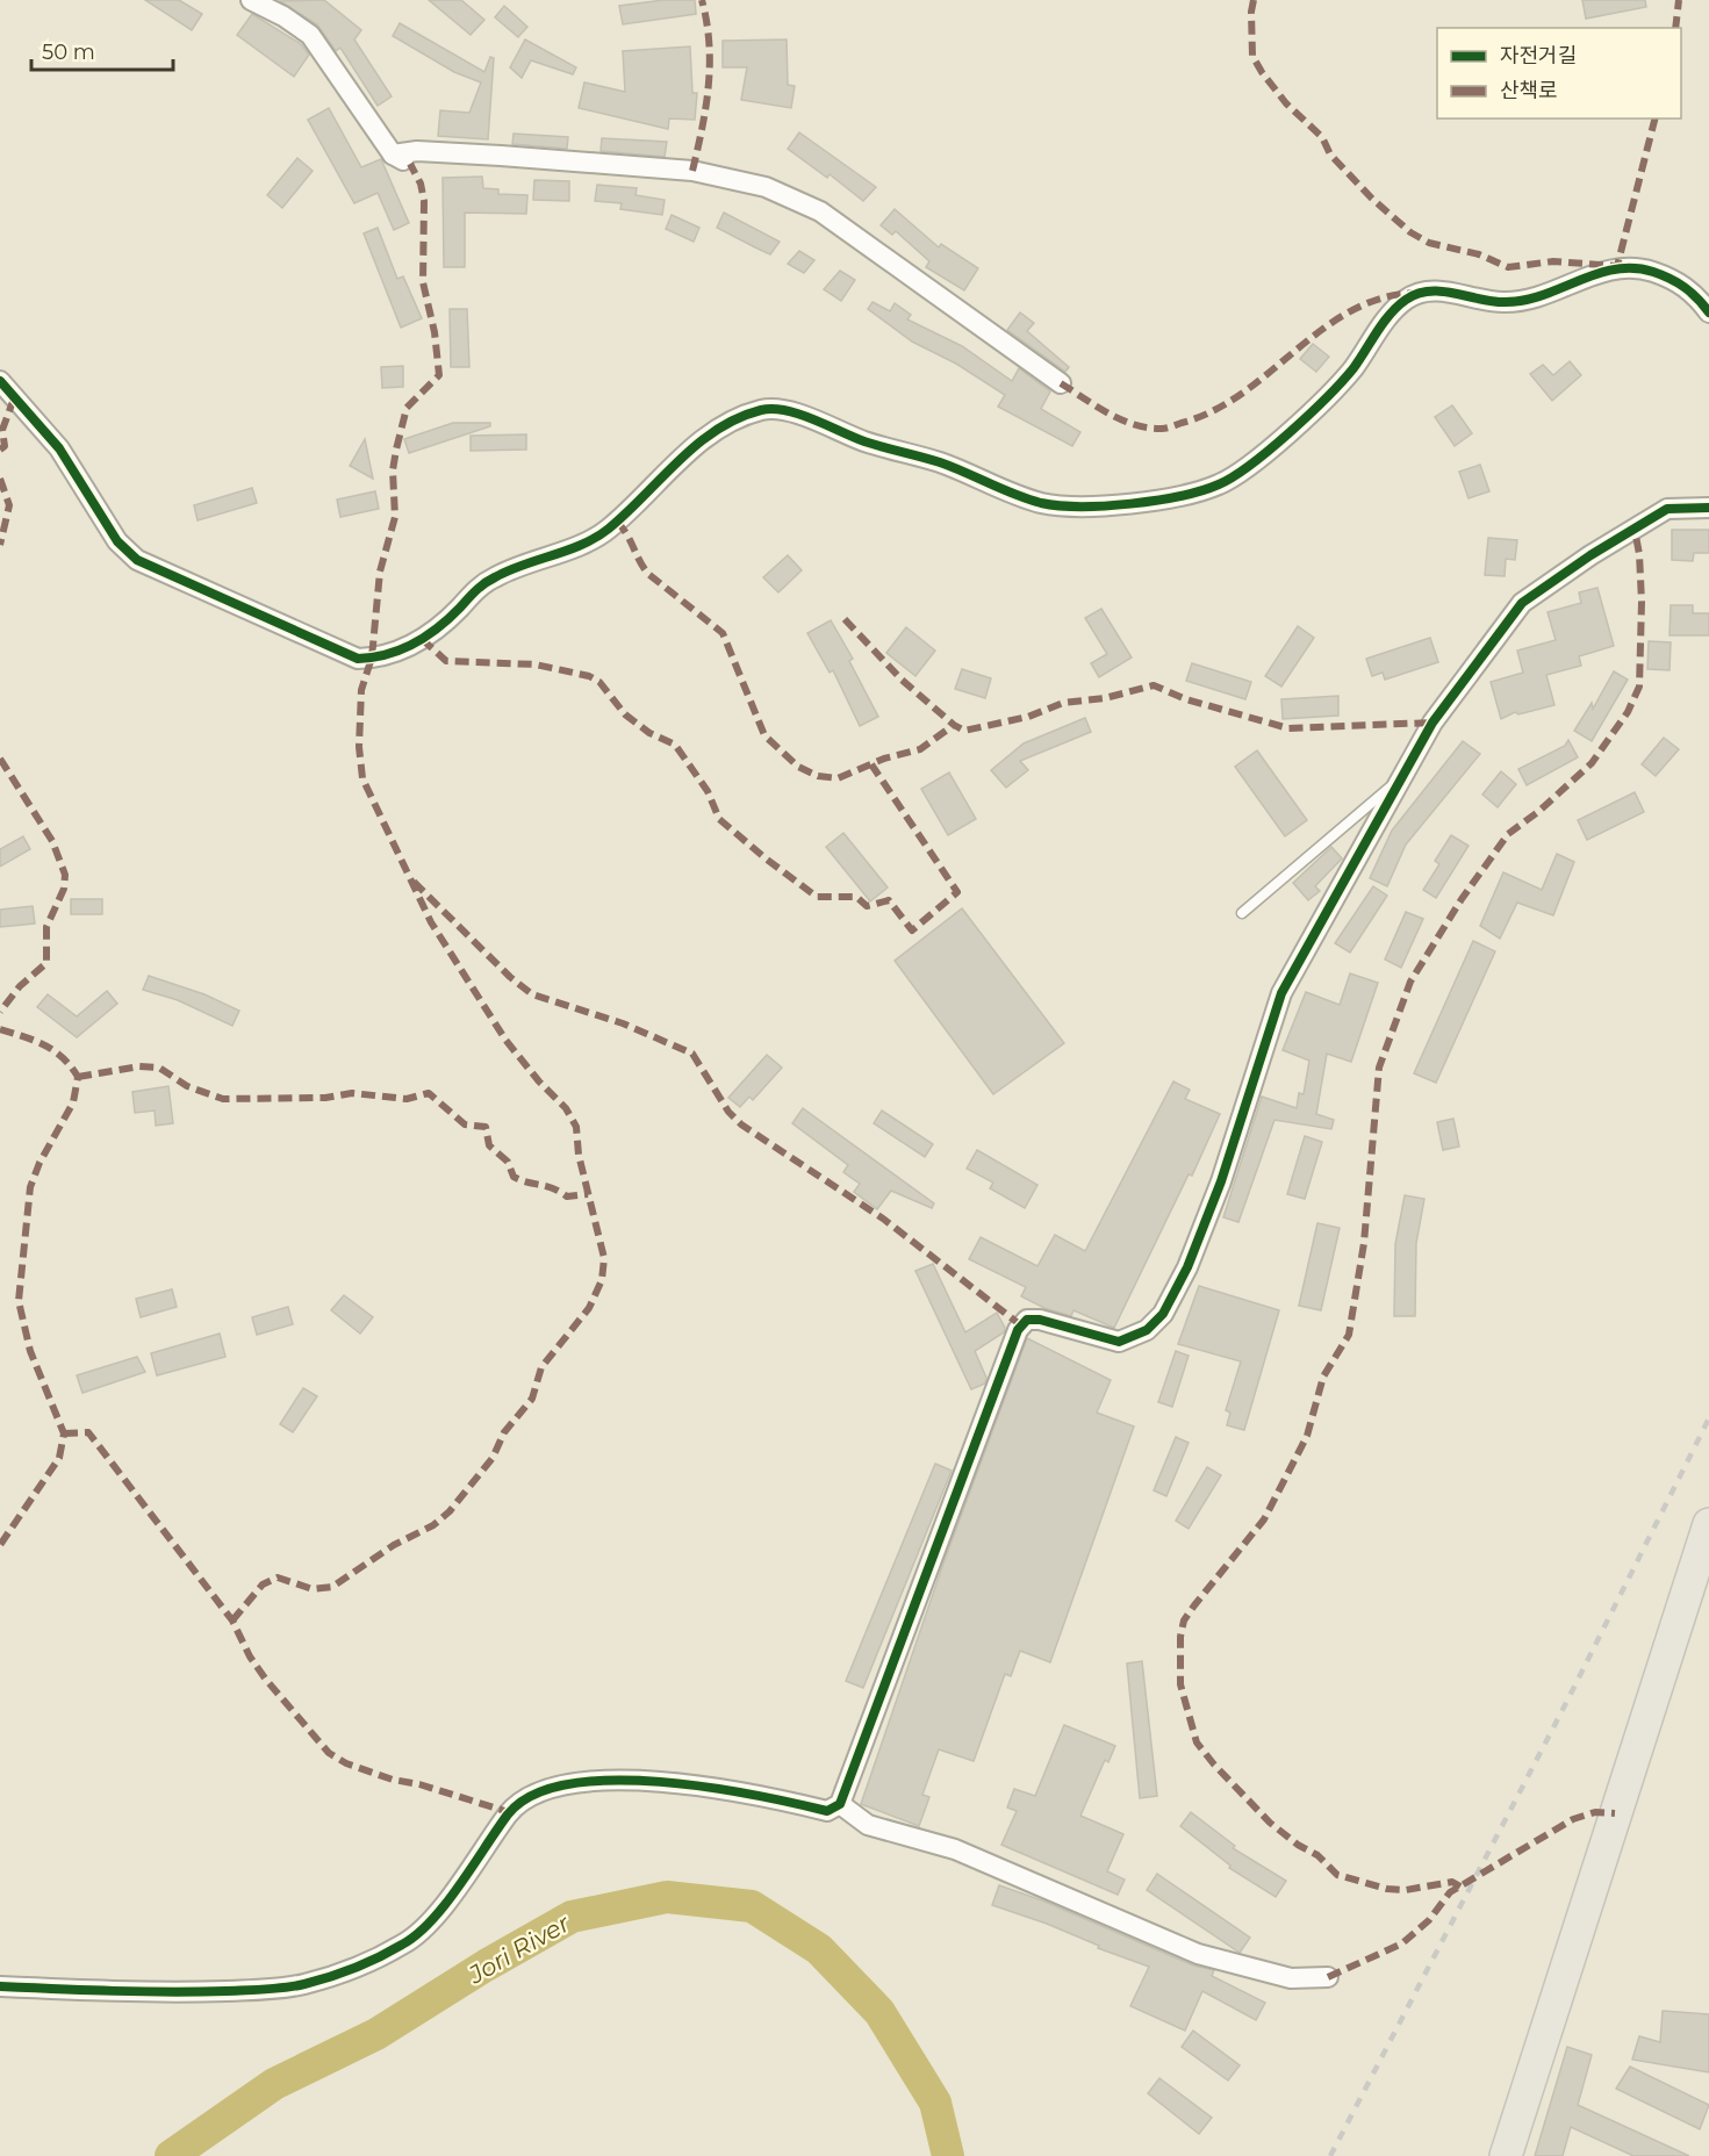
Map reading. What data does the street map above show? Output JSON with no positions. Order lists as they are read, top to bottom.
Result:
{
  "water": ["Jori River"],
  "legend": ["자전거길", "산책로"],
  "scale_bar": "50 m"
}
